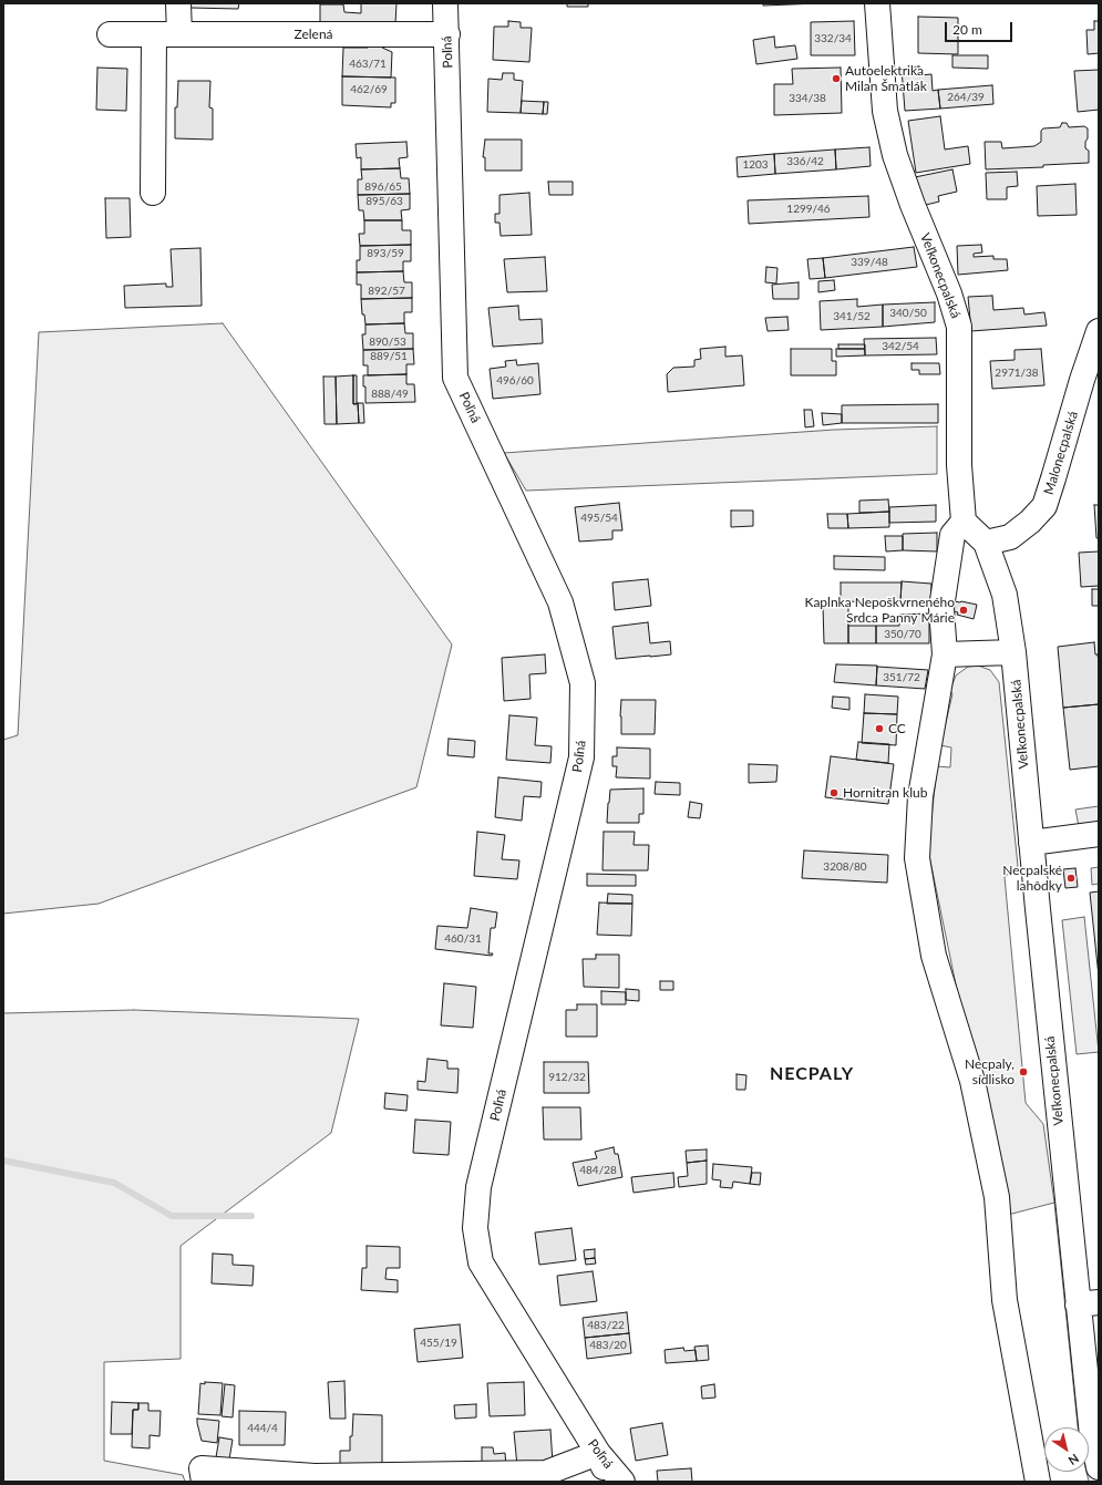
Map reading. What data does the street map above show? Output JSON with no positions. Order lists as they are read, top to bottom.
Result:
{
  "streets": {
    "street": [
      "Zelená",
      "Poľná",
      "Veľkonecpalská",
      "Malonecpalská"
    ]
  },
  "crossings": [
    ["Zelená", "Poľná"],
    ["Veľkonecpalská", "Malonecpalská"]
  ],
  "districts": ["NECPALY"],
  "places": [
    "Autoelektrika Milan Šmatlák",
    "Kaplnka Nepoškvrneného Srdca Panny Márie",
    "CC",
    "Hornitran klub",
    "Necpalské lahôdky",
    "Necpaly, sídlisko"
  ],
  "house_numbers": [
    "332/34",
    "463/71",
    "462/69",
    "264/39",
    "334/38",
    "336/42",
    "1203",
    "896/65",
    "895/63",
    "1299/46",
    "893/59",
    "339/48",
    "892/57",
    "340/50",
    "341/52",
    "890/53",
    "342/54",
    "889/51",
    "2971/38",
    "496/60",
    "888/49",
    "495/54",
    "350/70",
    "351/72",
    "3208/80",
    "460/31",
    "912/32",
    "484/28",
    "483/22",
    "455/19",
    "483/20",
    "444/4"
  ],
  "scale_bar": "20 m",
  "north": "bottom right"
}
